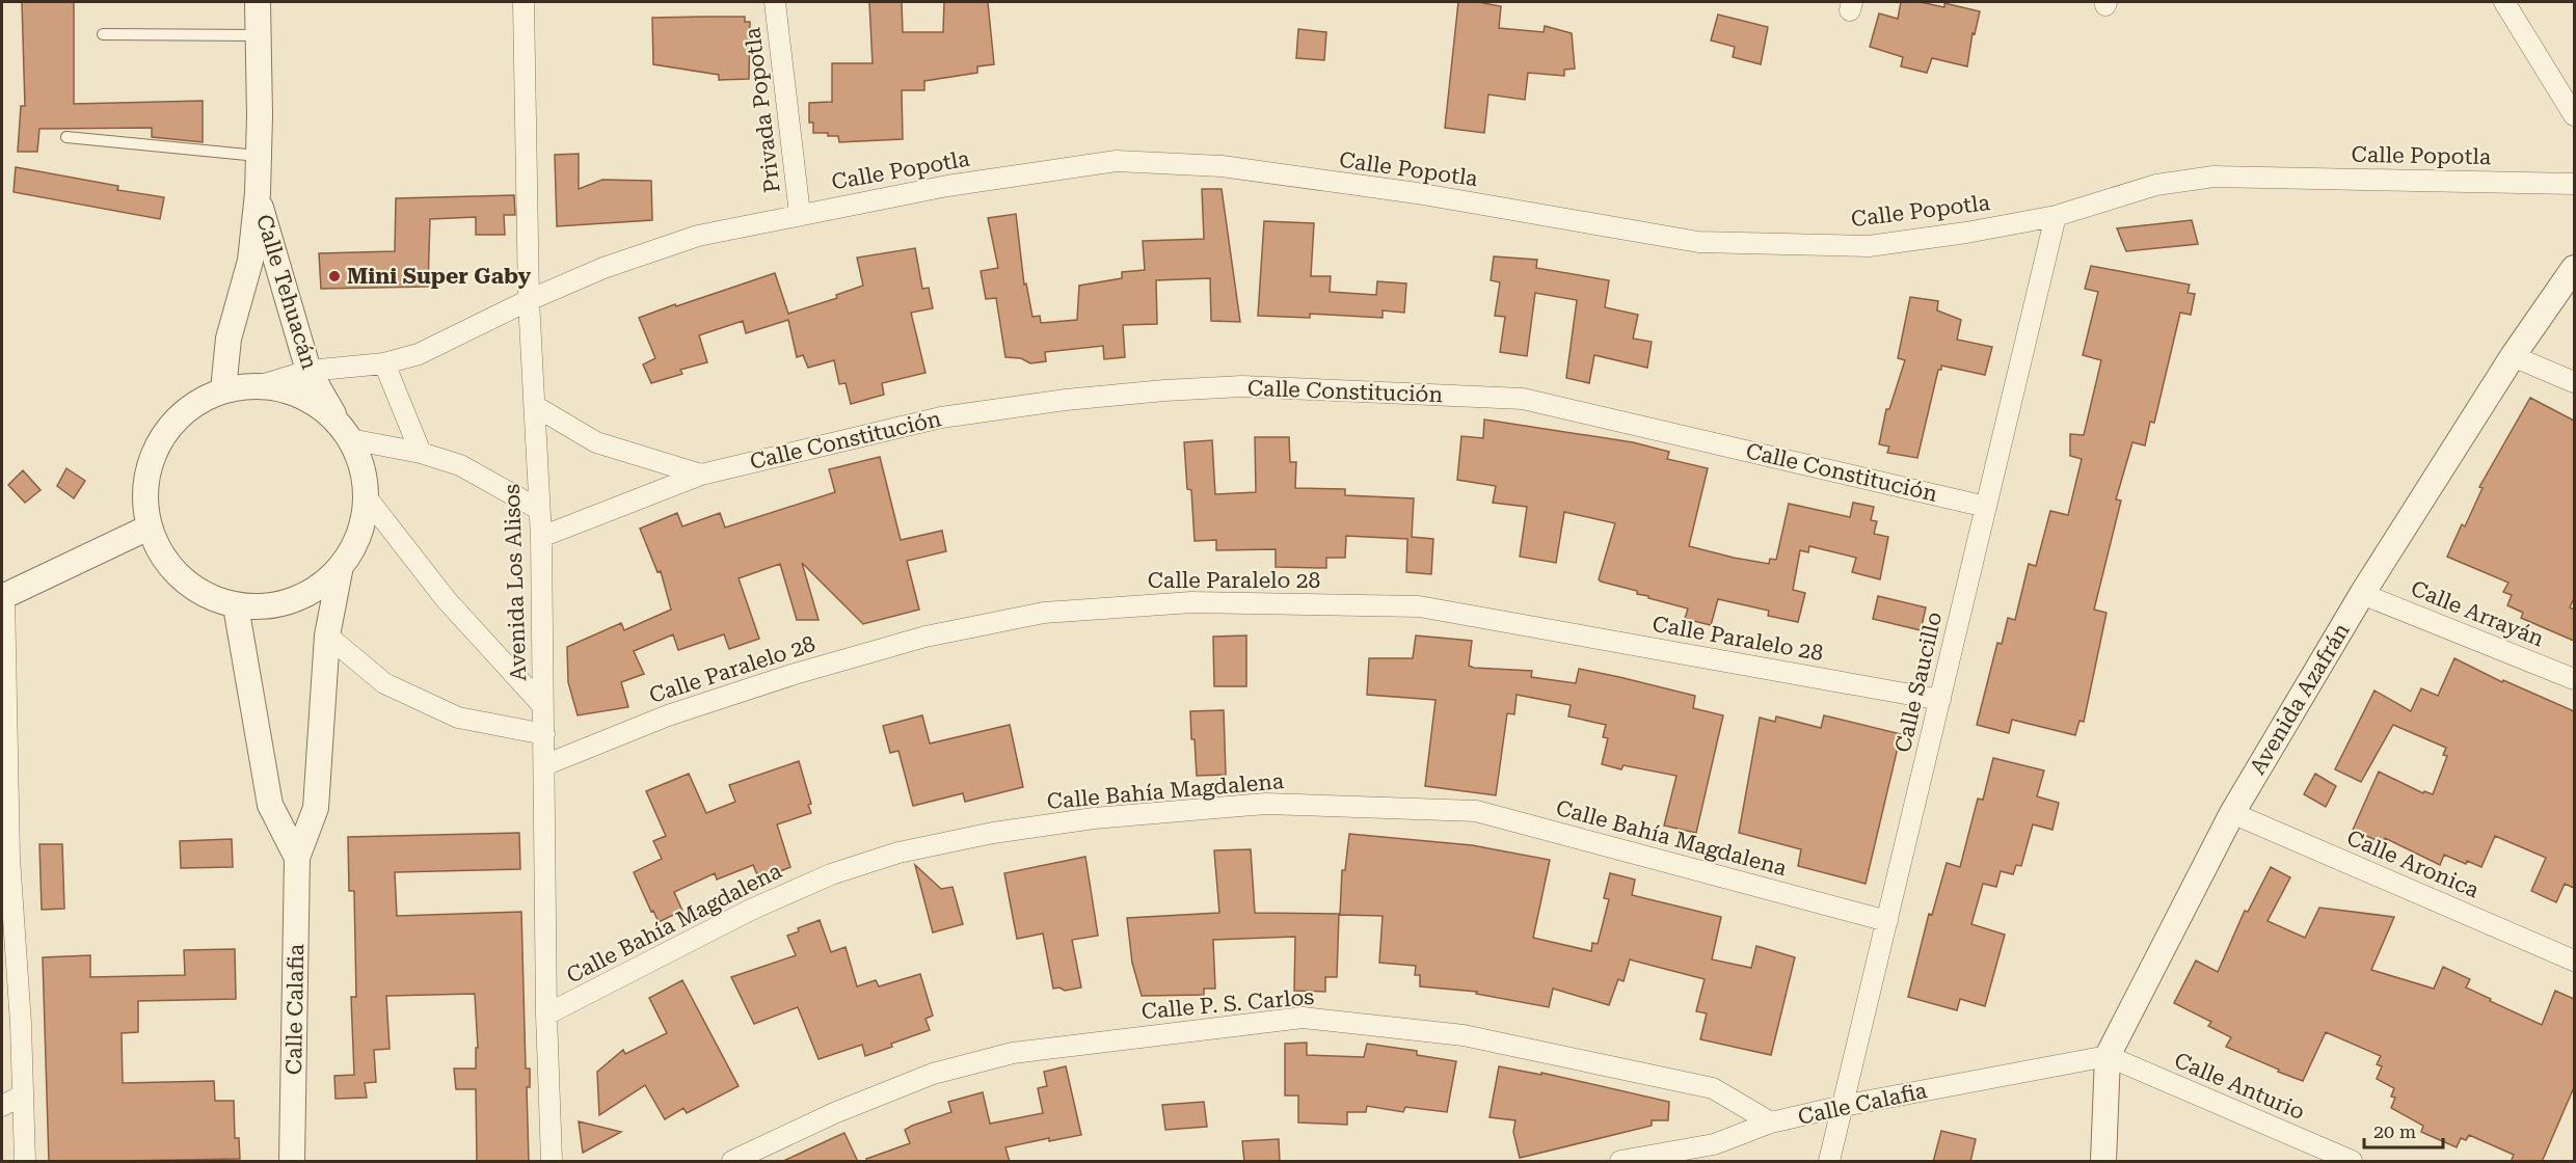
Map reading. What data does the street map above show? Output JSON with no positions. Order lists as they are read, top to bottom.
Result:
{
  "streets": {
    "street": [
      "Privada Popotla",
      "Calle Popotla",
      "Calle Tehuacán",
      "Calle Constitución",
      "Calle Paralelo 28",
      "Avenida Los Alisos",
      "Calle Arrayán",
      "Calle Saucillo",
      "Avenida Azafrán",
      "Calle Bahía Magdalena",
      "Calle Aronica",
      "Calle P. S. Carlos",
      "Calle Calafia",
      "Calle Anturio"
    ]
  },
  "crossings": [
    ["Privada Popotla", "Calle Popotla"],
    ["Calle Popotla", "Calle Tehuacán"],
    ["Calle Popotla", "Avenida Los Alisos"],
    ["Calle Popotla", "Calle Saucillo"],
    ["Calle Popotla", "Calle Calafia"],
    ["Calle Tehuacán", "Calle Calafia"],
    ["Calle Constitución", "Avenida Los Alisos"],
    ["Calle Constitución", "Calle Saucillo"],
    ["Calle Paralelo 28", "Avenida Los Alisos"],
    ["Calle Paralelo 28", "Calle Saucillo"],
    ["Avenida Los Alisos", "Calle Bahía Magdalena"],
    ["Calle Arrayán", "Avenida Azafrán"],
    ["Calle Saucillo", "Calle Bahía Magdalena"],
    ["Calle Saucillo", "Calle Calafia"],
    ["Avenida Azafrán", "Calle Aronica"],
    ["Avenida Azafrán", "Calle Calafia"],
    ["Avenida Azafrán", "Calle Anturio"],
    ["Calle P. S. Carlos", "Calle Calafia"],
    ["Calle Calafia", "Calle Anturio"]
  ],
  "places": ["Mini Super Gaby"],
  "scale_bar": "20 m"
}
